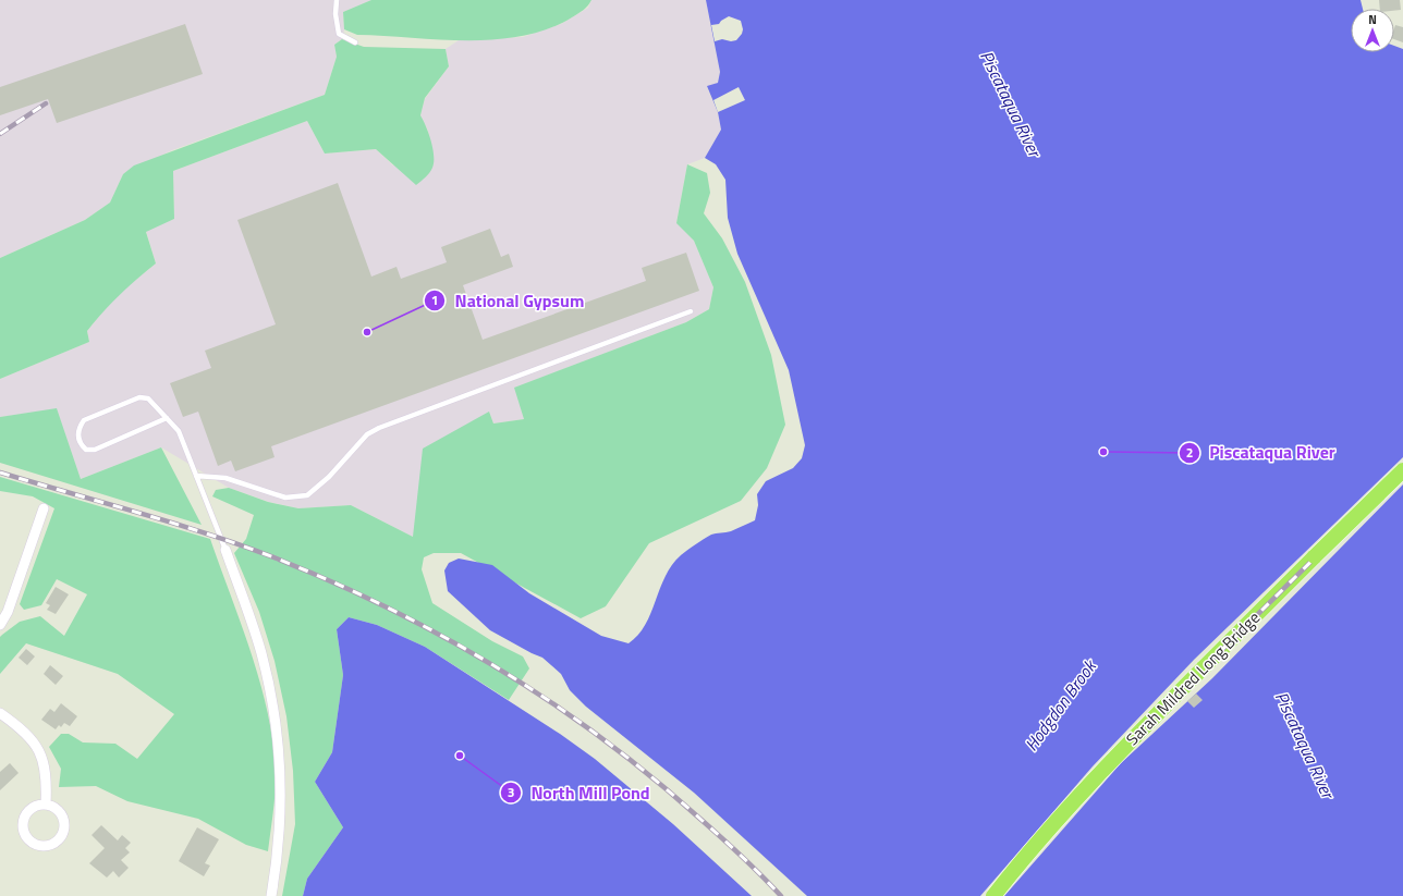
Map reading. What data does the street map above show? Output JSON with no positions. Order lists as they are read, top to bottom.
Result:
{
  "streets": {
    "main road": ["Sarah Mildred Long Bridge"]
  },
  "water": ["Piscataqua River", "Hodgdon Brook"],
  "places": ["National Gypsum", "Piscataqua River", "North Mill Pond"],
  "north": "top"
}
